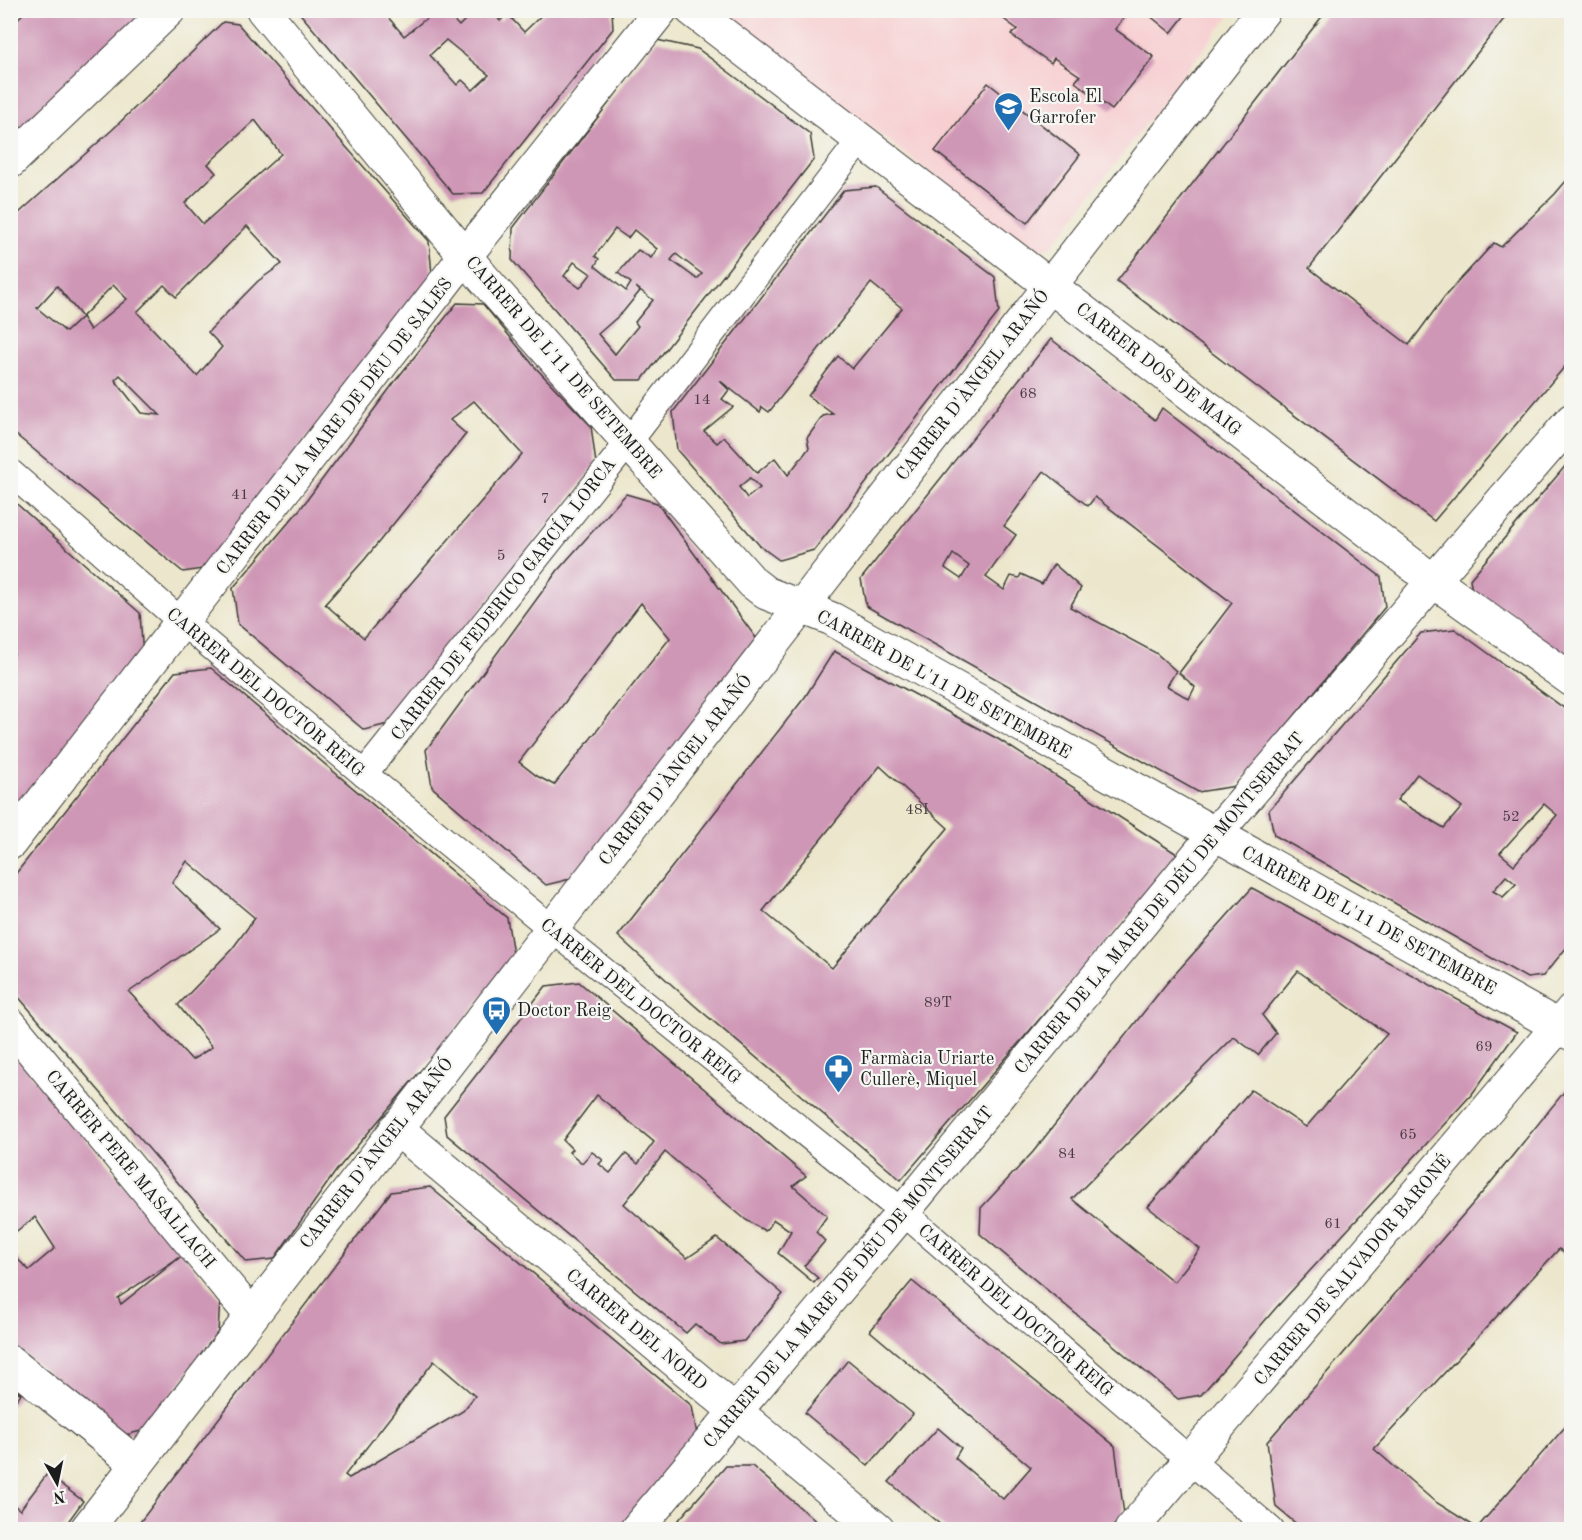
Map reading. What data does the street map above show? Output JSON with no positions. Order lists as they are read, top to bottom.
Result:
{
  "streets": {
    "street": [
      "CARRER DE L'11 DE SETEMBRE",
      "CARRER DOS DE MAIG",
      "CARRER D'ÀNGEL ARAÑÓ",
      "CARRER DE LA MARE DE DÉU DE SALES",
      "CARRER DE FEDERICO GARCÍA LORCA",
      "CARRER DEL DOCTOR REIG",
      "CARRER DE LA MARE DE DÉU DE MONTSERRAT",
      "CARRER PERE MASALLACH",
      "CARRER DE SALVADOR BARONÉ",
      "CARRER DEL NORD"
    ]
  },
  "crossings": [
    ["CARRER DE L'11 DE SETEMBRE", "CARRER D'ÀNGEL ARAÑÓ"],
    ["CARRER DE L'11 DE SETEMBRE", "CARRER DE LA MARE DE DÉU DE SALES"],
    ["CARRER DE L'11 DE SETEMBRE", "CARRER DE FEDERICO GARCÍA LORCA"],
    ["CARRER DE L'11 DE SETEMBRE", "CARRER DE LA MARE DE DÉU DE MONTSERRAT"],
    ["CARRER DE L'11 DE SETEMBRE", "CARRER DE SALVADOR BARONÉ"],
    ["CARRER DOS DE MAIG", "CARRER D'ÀNGEL ARAÑÓ"],
    ["CARRER DOS DE MAIG", "CARRER DE FEDERICO GARCÍA LORCA"],
    ["CARRER DOS DE MAIG", "CARRER DE LA MARE DE DÉU DE MONTSERRAT"],
    ["CARRER D'ÀNGEL ARAÑÓ", "CARRER DEL DOCTOR REIG"],
    ["CARRER D'ÀNGEL ARAÑÓ", "CARRER PERE MASALLACH"],
    ["CARRER D'ÀNGEL ARAÑÓ", "CARRER DEL NORD"],
    ["CARRER DE LA MARE DE DÉU DE SALES", "CARRER DEL DOCTOR REIG"],
    ["CARRER DE FEDERICO GARCÍA LORCA", "CARRER DEL DOCTOR REIG"],
    ["CARRER DEL DOCTOR REIG", "CARRER DE LA MARE DE DÉU DE MONTSERRAT"],
    ["CARRER DEL DOCTOR REIG", "CARRER DE SALVADOR BARONÉ"],
    ["CARRER DE LA MARE DE DÉU DE MONTSERRAT", "CARRER DEL NORD"]
  ],
  "places": {
    "school or university": ["Escola El Garrofer"],
    "bus stop": ["Doctor Reig"],
    "pharmacy": ["Farmàcia Uriarte Cullerè, Miquel"]
  },
  "house_numbers": [
    "68",
    "14",
    "41",
    "7",
    "5",
    "48I",
    "52",
    "89T",
    "69",
    "65",
    "84",
    "61"
  ],
  "north": "bottom"
}
